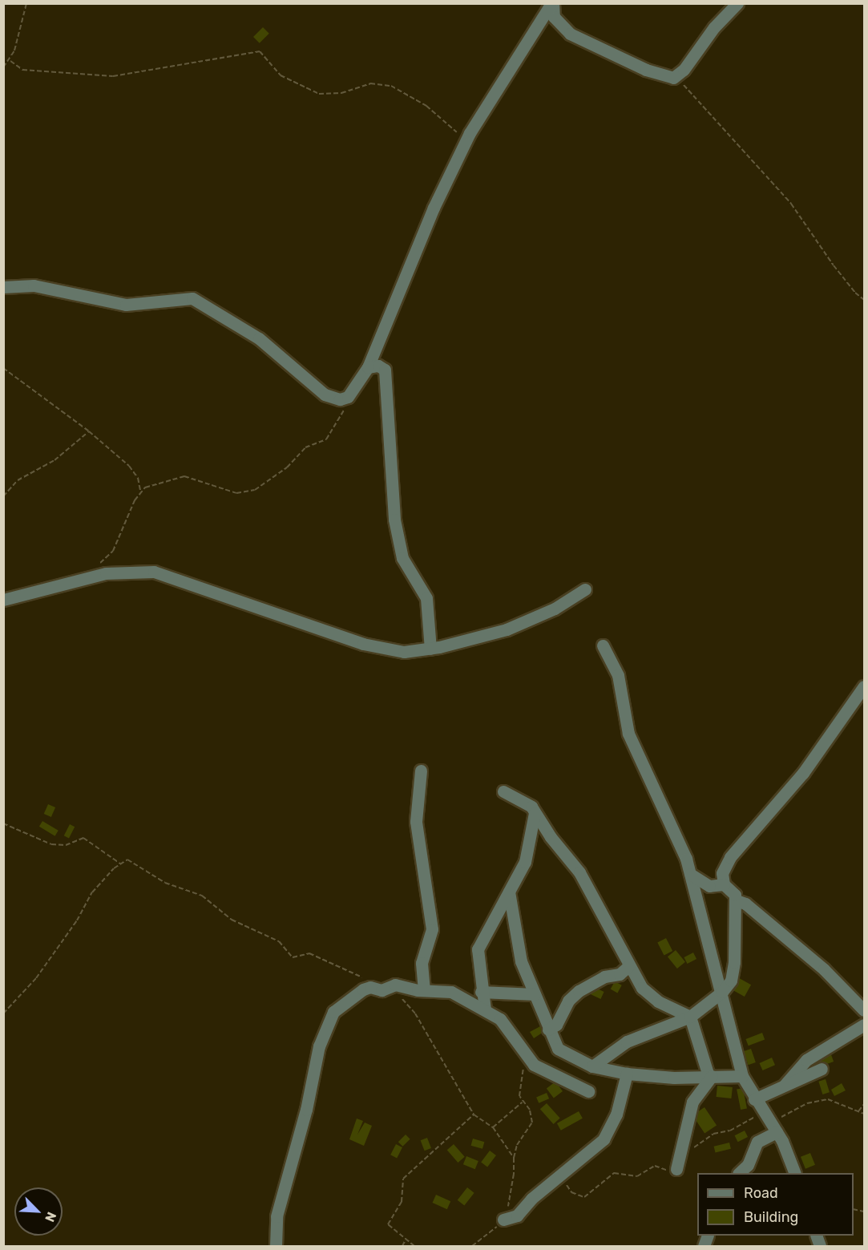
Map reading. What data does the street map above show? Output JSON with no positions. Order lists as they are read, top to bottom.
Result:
{
  "legend": ["Road", "Building"],
  "north": "bottom right"
}
